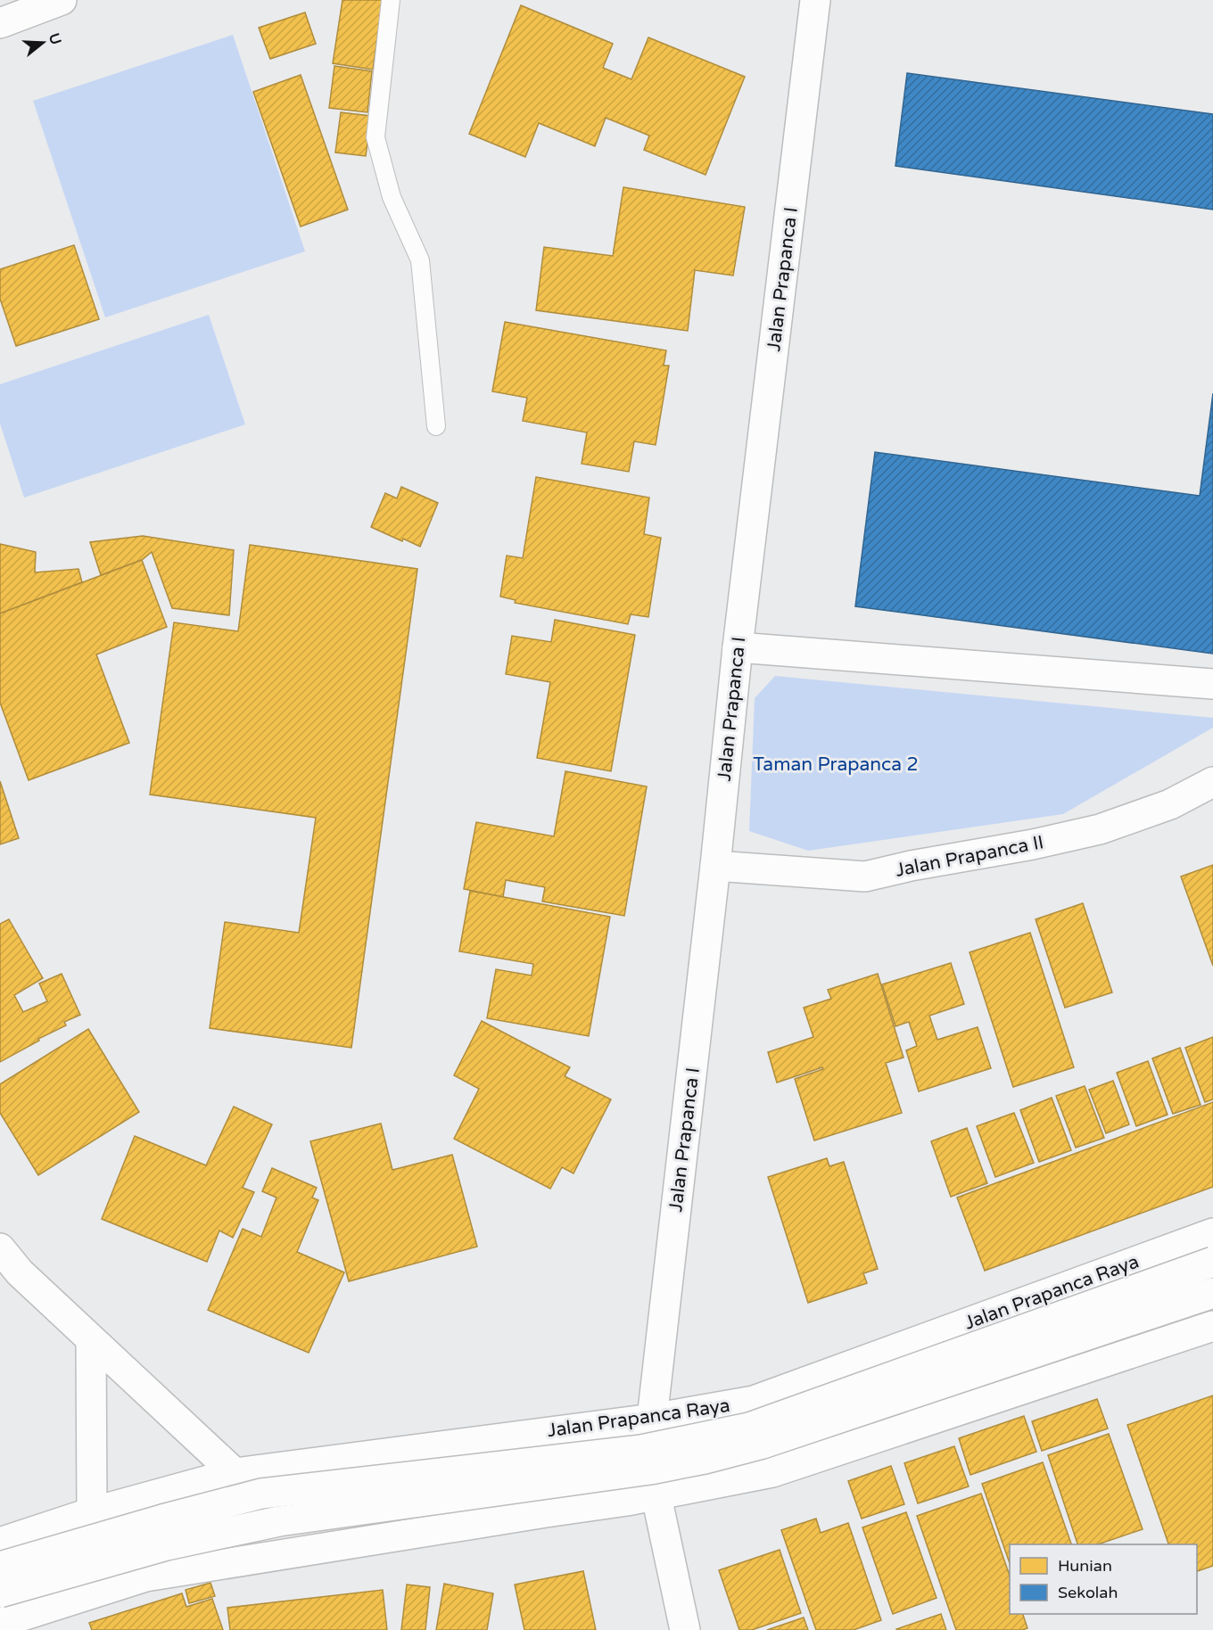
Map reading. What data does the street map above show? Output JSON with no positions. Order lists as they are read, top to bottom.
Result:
{
  "streets": {
    "main road": ["Jalan Prapanca I", "Jalan Prapanca II", "Jalan Prapanca Raya"]
  },
  "crossings": [
    ["Jalan Prapanca I", "Jalan Prapanca II"],
    ["Jalan Prapanca I", "Jalan Prapanca Raya"]
  ],
  "parks": ["Taman Prapanca 2"],
  "legend": ["Hunian", "Sekolah"],
  "north": "right"
}
